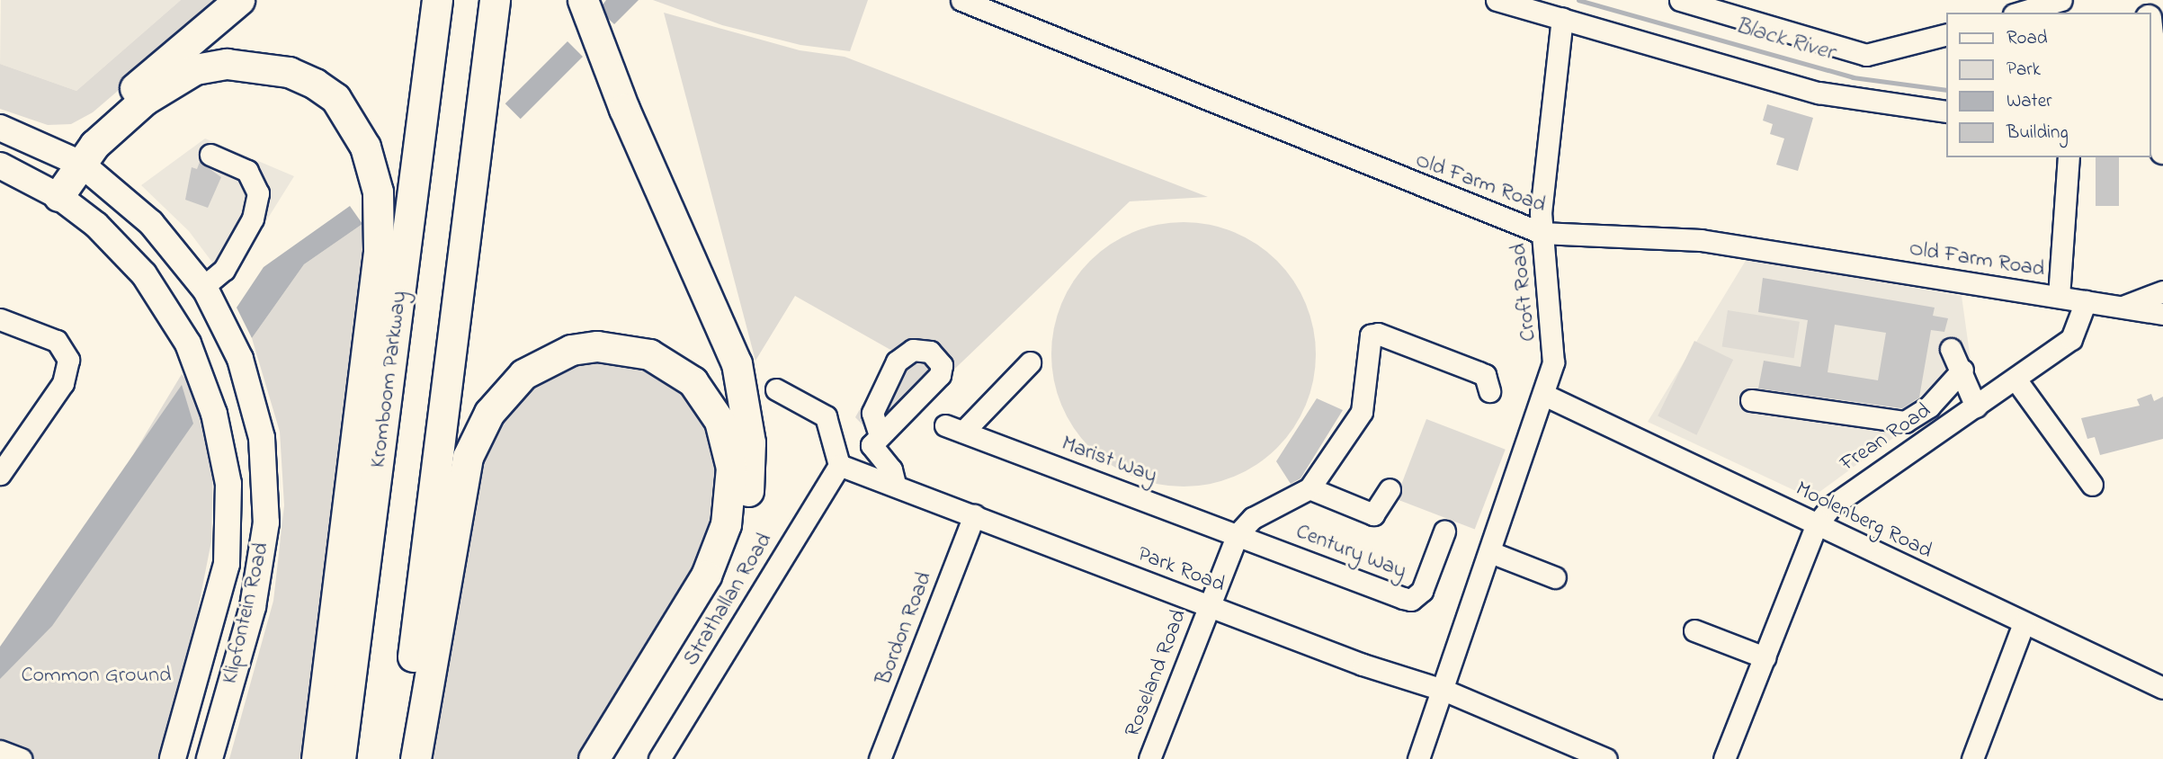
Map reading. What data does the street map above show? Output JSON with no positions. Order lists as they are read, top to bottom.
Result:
{
  "streets": {
    "highway": ["Kromboom Parkway"],
    "main road": ["Klipfontein Road"],
    "street": [
      "Old Farm Road",
      "Croft Road",
      "Frean Road",
      "Marist Way",
      "Moolenberg Road",
      "Century Way",
      "Park Road",
      "Strathallan Road",
      "Bordon Road",
      "Roseland Road"
    ]
  },
  "crossings": [
    ["Old Farm Road", "Croft Road"],
    ["Old Farm Road", "Frean Road"],
    ["Croft Road", "Moolenberg Road"],
    ["Croft Road", "Park Road"],
    ["Frean Road", "Moolenberg Road"],
    ["Marist Way", "Century Way"],
    ["Marist Way", "Roseland Road"],
    ["Century Way", "Roseland Road"],
    ["Park Road", "Strathallan Road"],
    ["Park Road", "Bordon Road"],
    ["Park Road", "Roseland Road"]
  ],
  "water": ["Black River"],
  "parks": ["Common Ground"],
  "legend": [
    "Road",
    "Park",
    "Water",
    "Building"
  ]
}
